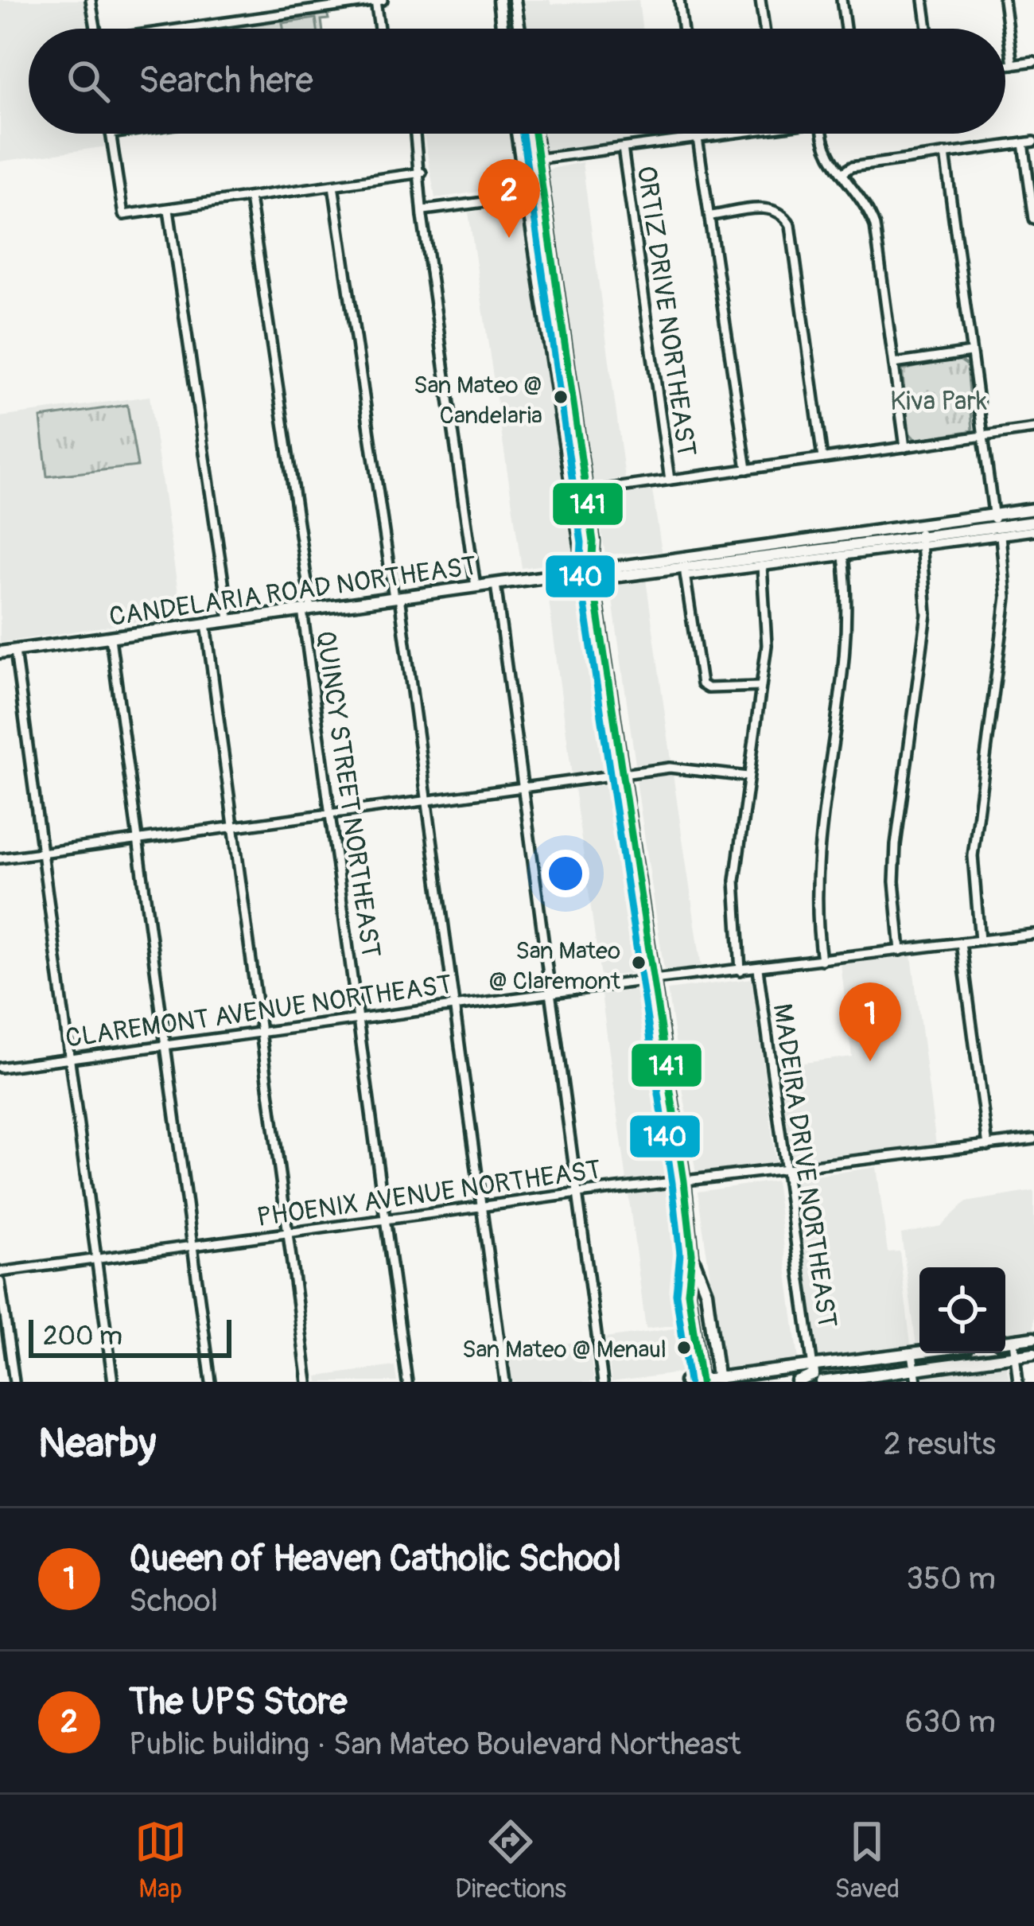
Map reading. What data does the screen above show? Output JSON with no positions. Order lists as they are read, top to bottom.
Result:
{
  "streets": {
    "main road": ["CANDELARIA ROAD NORTHEAST"],
    "street": [
      "ORTIZ DRIVE NORTHEAST",
      "QUINCY STREET NORTHEAST",
      "CLAREMONT AVENUE NORTHEAST",
      "MADEIRA DRIVE NORTHEAST",
      "PHOENIX AVENUE NORTHEAST"
    ]
  },
  "crossings": [
    ["CANDELARIA ROAD NORTHEAST", "QUINCY STREET NORTHEAST"],
    ["QUINCY STREET NORTHEAST", "CLAREMONT AVENUE NORTHEAST"],
    ["QUINCY STREET NORTHEAST", "PHOENIX AVENUE NORTHEAST"],
    ["CLAREMONT AVENUE NORTHEAST", "MADEIRA DRIVE NORTHEAST"],
    ["MADEIRA DRIVE NORTHEAST", "PHOENIX AVENUE NORTHEAST"]
  ],
  "parks": ["Kiva Park"],
  "places": ["San Mateo @ Candelaria", "San Mateo @ Claremont", "San Mateo @ Menaul"],
  "lines": ["transit line 141", "transit line 140"],
  "scale_bar": "200 m",
  "page": {
    "search": "Search here",
    "pins": ["2", "1"],
    "scale": "200 m",
    "heading": ["Nearby", "2 results"],
    "list": [
      {
        "mark": "1",
        "name": "Queen of Heaven Catholic School",
        "note": "School",
        "value": "350 m"
      },
      {
        "mark": "2",
        "name": "The UPS Store",
        "note": "Public building · San Mateo Boulevard Northeast",
        "value": "630 m"
      }
    ],
    "nav": ["Map", "Directions", "Saved"]
  }
}
